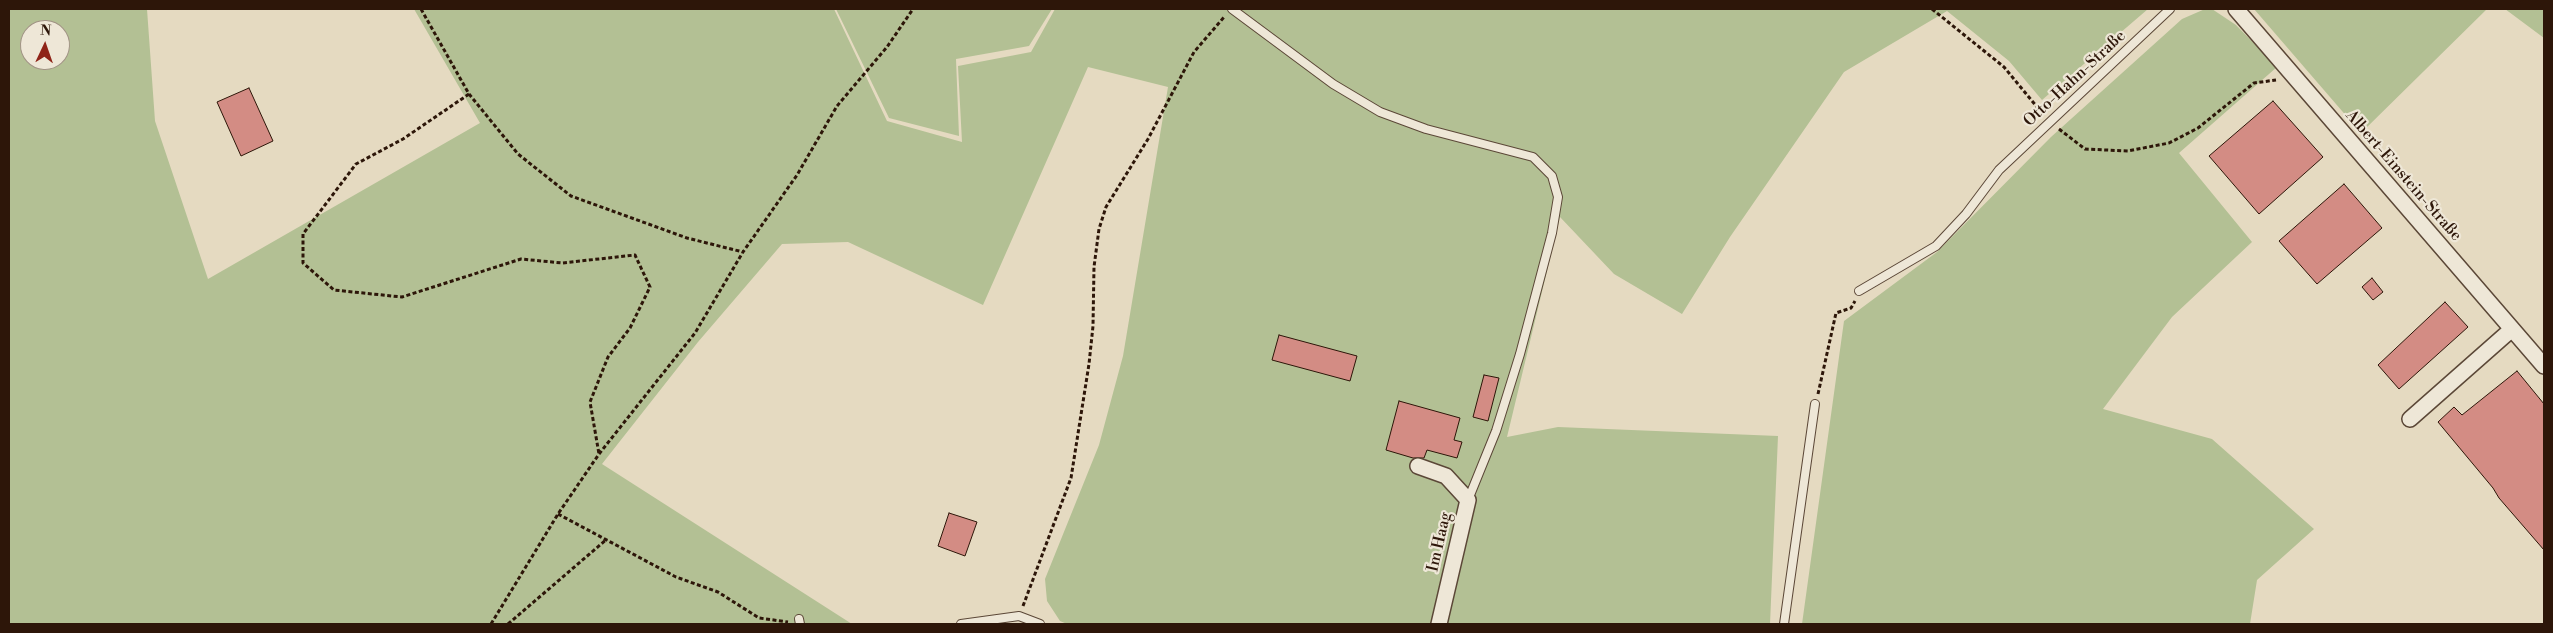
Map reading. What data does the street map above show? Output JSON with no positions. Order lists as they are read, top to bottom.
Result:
{
  "streets": {
    "street": ["Albert-Einstein-Straße", "Im Haag"],
    "lane": ["Otto-Hahn-Straße"]
  },
  "north": "top"
}
